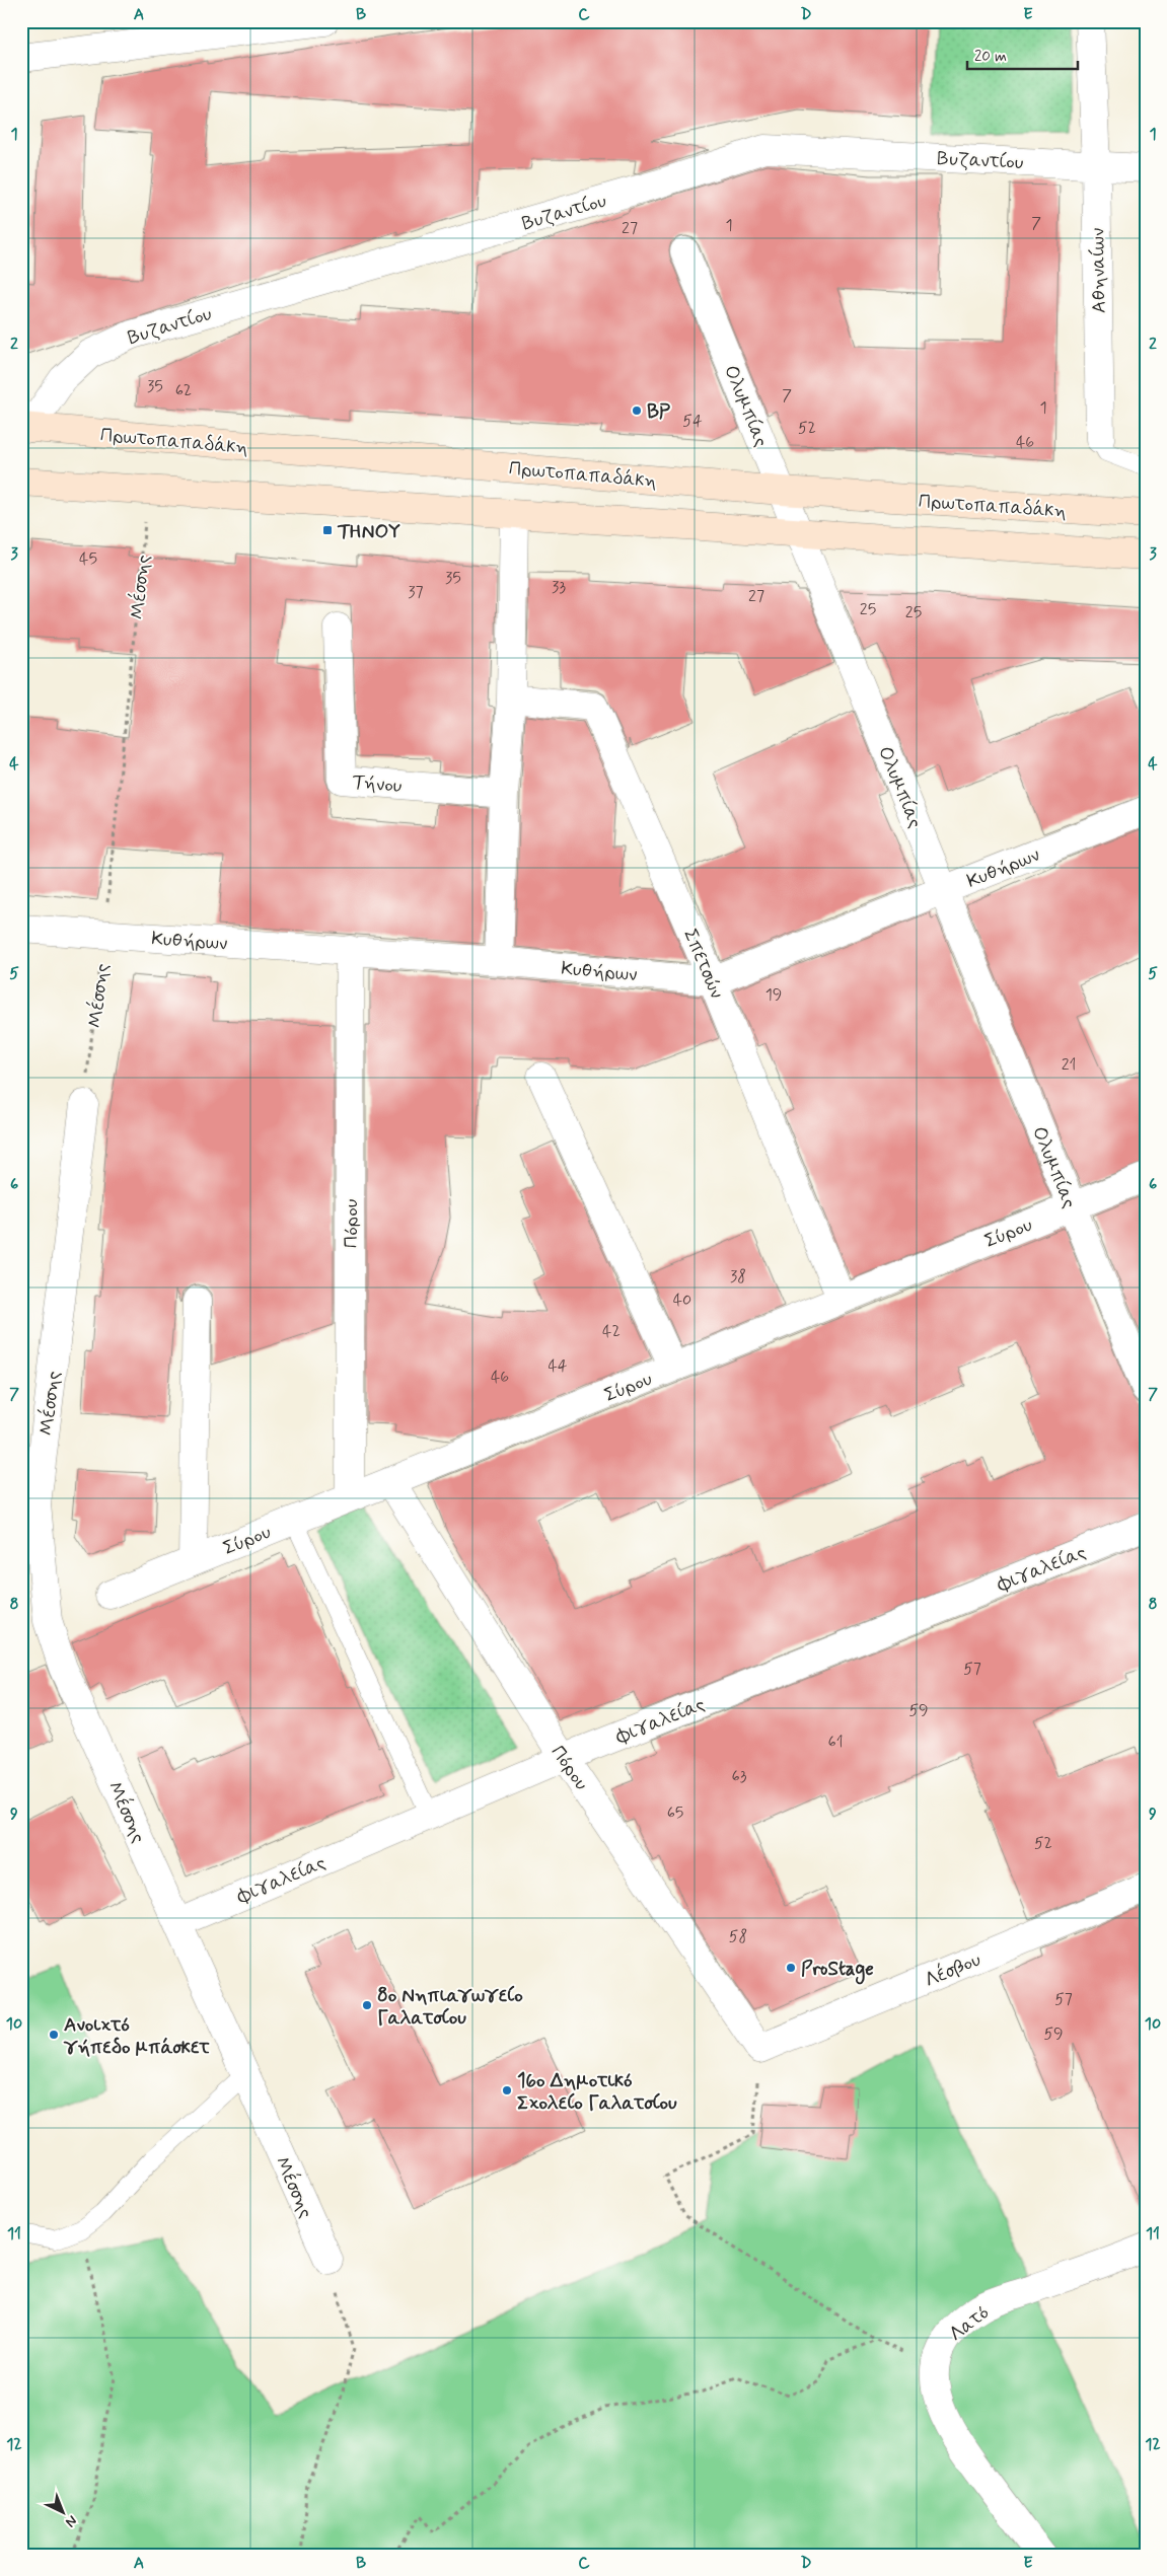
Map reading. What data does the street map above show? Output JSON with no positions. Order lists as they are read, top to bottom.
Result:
{
  "streets": {
    "main road": ["Πρωτοπαπαδάκη"],
    "street": [
      "Βυζαντίου",
      "Αθηναίων",
      "Ολυμπίας",
      "Μέσσης",
      "Τήνου",
      "Κυθήρων",
      "Σπετσών",
      "Πόρου",
      "Σύρου",
      "Φιγαλείας",
      "Λέσβου",
      "Λατό"
    ]
  },
  "crossings": [
    ["Βυζαντίου", "Αθηναίων"],
    ["Βυζαντίου", "Πρωτοπαπαδάκη"],
    ["Ολυμπίας", "Πρωτοπαπαδάκη"],
    ["Ολυμπίας", "Κυθήρων"],
    ["Ολυμπίας", "Σύρου"],
    ["Μέσσης", "Κυθήρων"],
    ["Μέσσης", "Φιγαλείας"],
    ["Κυθήρων", "Σπετσών"],
    ["Κυθήρων", "Πόρου"],
    ["Σπετσών", "Σύρου"],
    ["Πόρου", "Σύρου"],
    ["Πόρου", "Φιγαλείας"],
    ["Πόρου", "Λέσβου"]
  ],
  "places": {
    "other": [
      "BP",
      "ProStage",
      "8ο Νηπιαγωγείο Γαλατσίου",
      "Ανοιχτό γήπεδο μπάσκετ",
      "16ο Δημοτικό Σχολείο Γαλατσίου"
    ],
    "transit": ["ΤΗΝΟΥ"]
  },
  "house_numbers": [
    "7",
    "1",
    "27",
    "35",
    "62",
    "7",
    "1",
    "54",
    "52",
    "46",
    "45",
    "35",
    "33",
    "37",
    "27",
    "25",
    "25",
    "19",
    "21",
    "38",
    "40",
    "42",
    "44",
    "46",
    "57",
    "59",
    "61",
    "63",
    "65",
    "52",
    "58",
    "57",
    "59"
  ],
  "scale_bar": "20 m",
  "north": "bottom right",
  "grid": {
    "columns": [
      "A",
      "B",
      "C",
      "D",
      "E"
    ],
    "rows": [
      "1",
      "2",
      "3",
      "4",
      "5",
      "6",
      "7",
      "8",
      "9",
      "10",
      "11",
      "12"
    ]
  }
}
